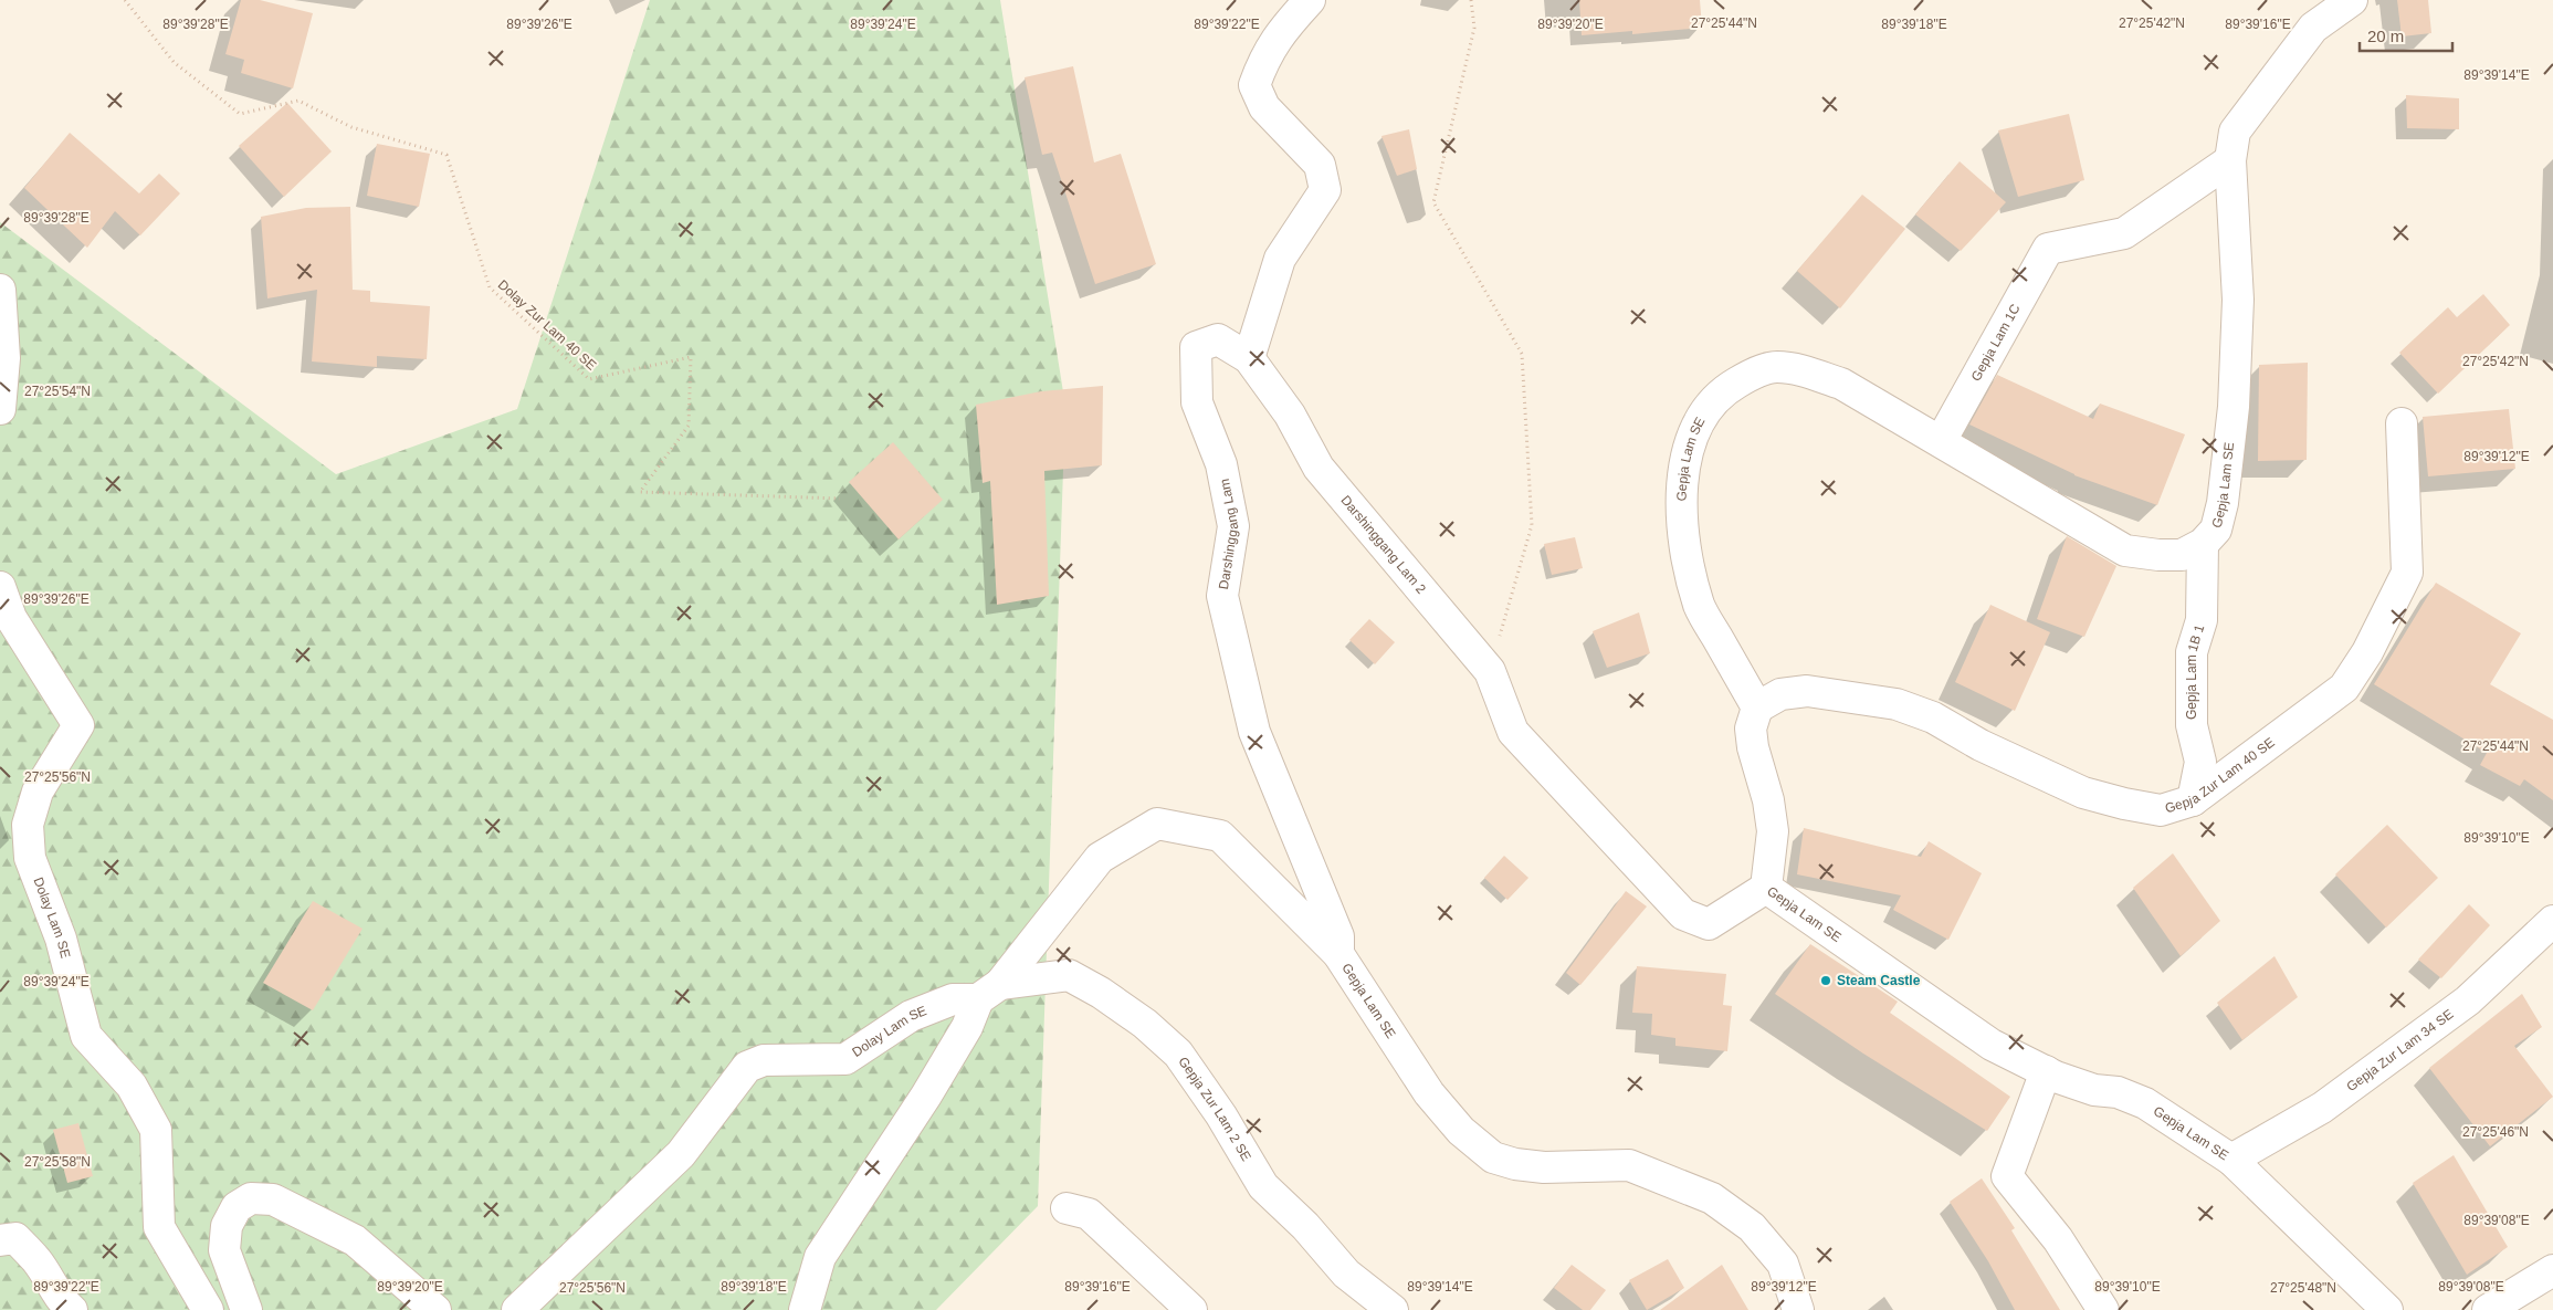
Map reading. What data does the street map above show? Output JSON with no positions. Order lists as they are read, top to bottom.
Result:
{
  "streets": {
    "street": [
      "Gepja Lam 1C",
      "Gepja Lam SE",
      "Darshinggang Lam",
      "Darshinggang Lam 2",
      "Gepja Lam 1B 1",
      "Gepja Zur Lam 40 SE",
      "Dolay Lam SE",
      "Gepja Zur Lam 34 SE",
      "Gepja Zur Lam 2 SE"
    ],
    "path": ["Dolay Zur Lam 40 SE"]
  },
  "crossings": [
    ["Gepja Lam 1C", "Gepja Lam SE"],
    ["Gepja Lam SE", "Darshinggang Lam"],
    ["Gepja Lam SE", "Darshinggang Lam 2"],
    ["Gepja Lam SE", "Gepja Lam 1B 1"],
    ["Gepja Lam SE", "Gepja Zur Lam 40 SE"],
    ["Gepja Lam SE", "Dolay Lam SE"],
    ["Gepja Lam SE", "Gepja Zur Lam 34 SE"],
    ["Gepja Lam SE", "Gepja Zur Lam 2 SE"],
    ["Darshinggang Lam", "Darshinggang Lam 2"],
    ["Gepja Lam 1B 1", "Gepja Zur Lam 40 SE"],
    ["Dolay Lam SE", "Gepja Zur Lam 2 SE"]
  ],
  "places": ["Steam Castle"],
  "scale_bar": "20 m",
  "coordinates": [
    "27°25'44\"N",
    "27°25'42\"N",
    "89°39'28\"E",
    "89°39'26\"E",
    "89°39'24\"E",
    "89°39'22\"E",
    "89°39'20\"E",
    "89°39'16\"E",
    "89°39'18\"E",
    "89°39'14\"E",
    "27°25'54\"N",
    "89°39'12\"E",
    "27°25'56\"N",
    "89°39'10\"E",
    "27°25'46\"N",
    "27°25'58\"N",
    "89°39'08\"E",
    "27°25'48\"N"
  ]
}
